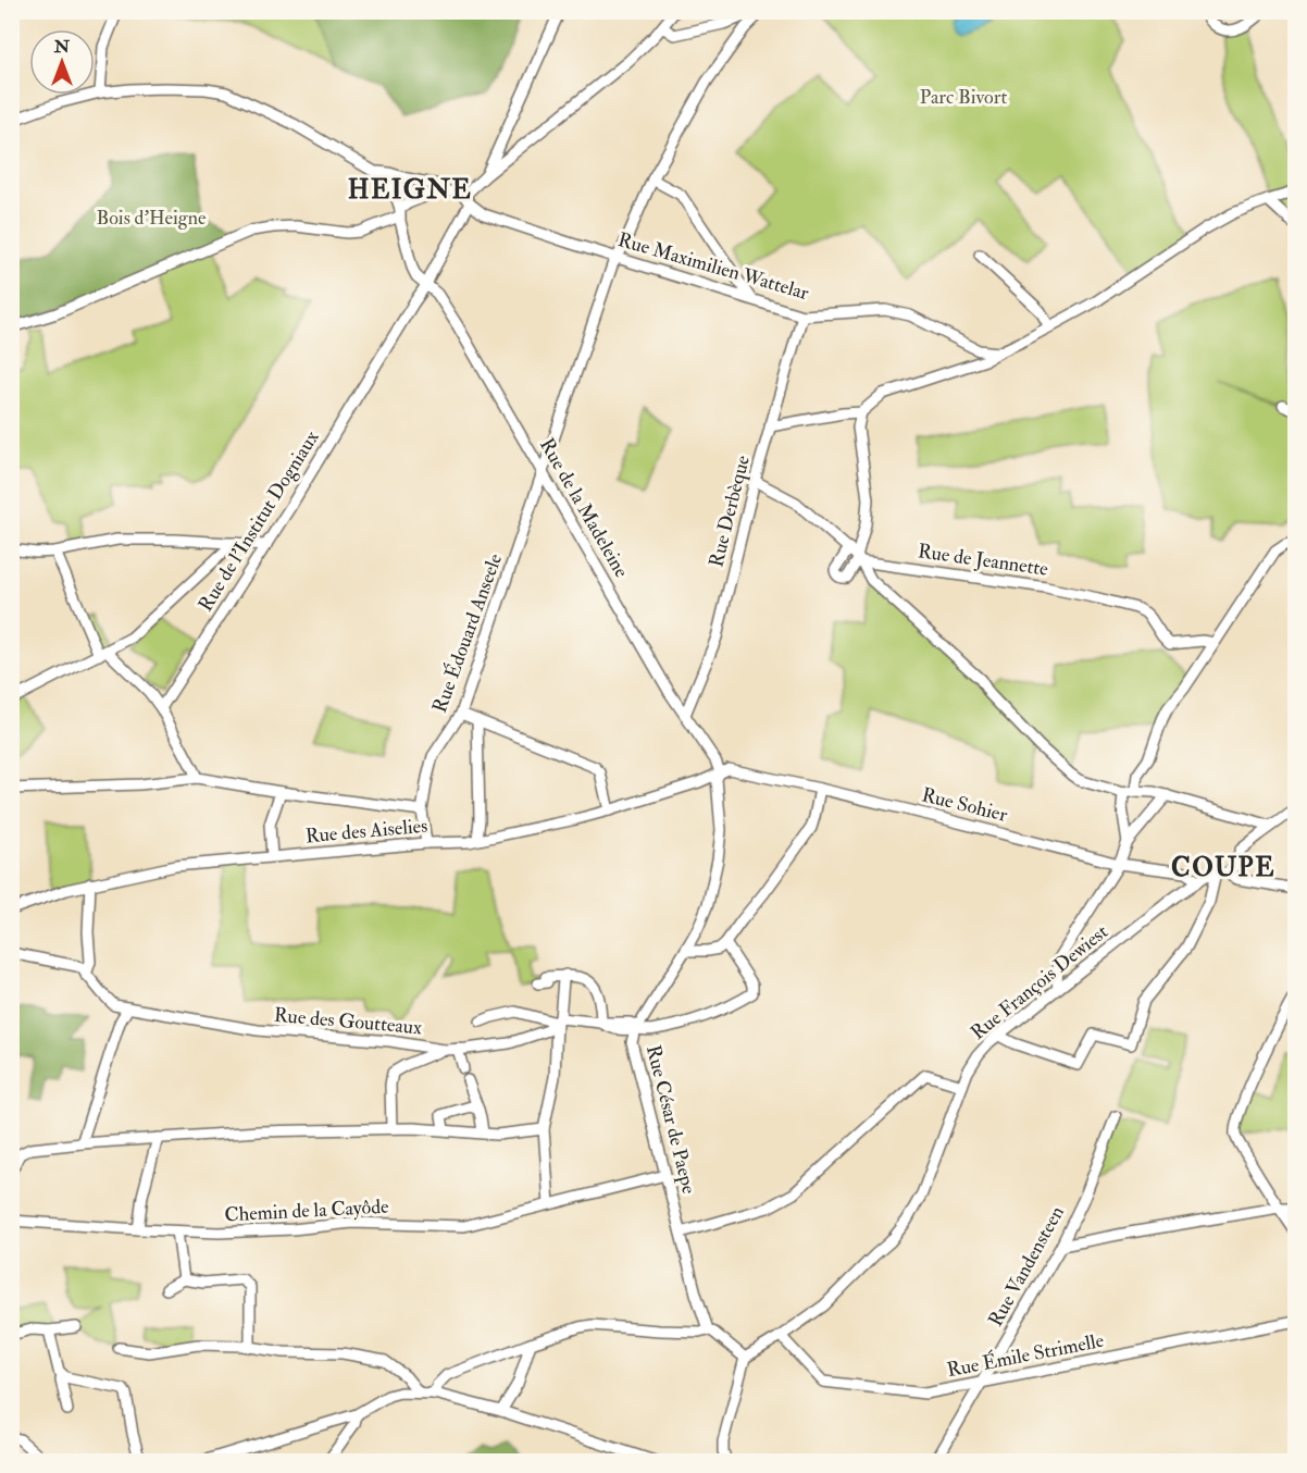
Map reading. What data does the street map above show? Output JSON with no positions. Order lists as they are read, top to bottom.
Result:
{
  "streets": {
    "street": [
      "Rue Maximilien Wattelar",
      "Rue de la Madeleine",
      "Rue Derbèque",
      "Rue de l'Institut Dogniaux",
      "Rue de Jeannette",
      "Rue Édouard Anseele",
      "Rue Sohier",
      "Rue des Aiselies",
      "Rue François Dewiest",
      "Rue des Goutteaux",
      "Rue César de Paepe",
      "Chemin de la Cayôde",
      "Rue Vandensteen",
      "Rue Émile Strimelle"
    ]
  },
  "crossings": [
    ["Rue Maximilien Wattelar", "Rue de la Madeleine"],
    ["Rue Maximilien Wattelar", "Rue Derbèque"],
    ["Rue Maximilien Wattelar", "Rue de l'Institut Dogniaux"],
    ["Rue Maximilien Wattelar", "Rue Édouard Anseele"],
    ["Rue de la Madeleine", "Rue Derbèque"],
    ["Rue de la Madeleine", "Rue de l'Institut Dogniaux"],
    ["Rue de la Madeleine", "Rue Édouard Anseele"],
    ["Rue de la Madeleine", "Rue Sohier"],
    ["Rue de la Madeleine", "Rue des Aiselies"],
    ["Rue de la Madeleine", "Rue César de Paepe"],
    ["Rue Édouard Anseele", "Rue des Aiselies"],
    ["Rue Sohier", "Rue des Aiselies"],
    ["Rue Sohier", "Rue François Dewiest"],
    ["Rue Sohier", "Rue César de Paepe"],
    ["Rue des Aiselies", "Rue César de Paepe"],
    ["Rue François Dewiest", "Rue Émile Strimelle"],
    ["Rue César de Paepe", "Chemin de la Cayôde"],
    ["Rue Vandensteen", "Rue Émile Strimelle"]
  ],
  "districts": ["HEIGNE", "COUPE"],
  "parks": ["Parc Bivort", "Bois d'Heigne"],
  "north": "top"
}
